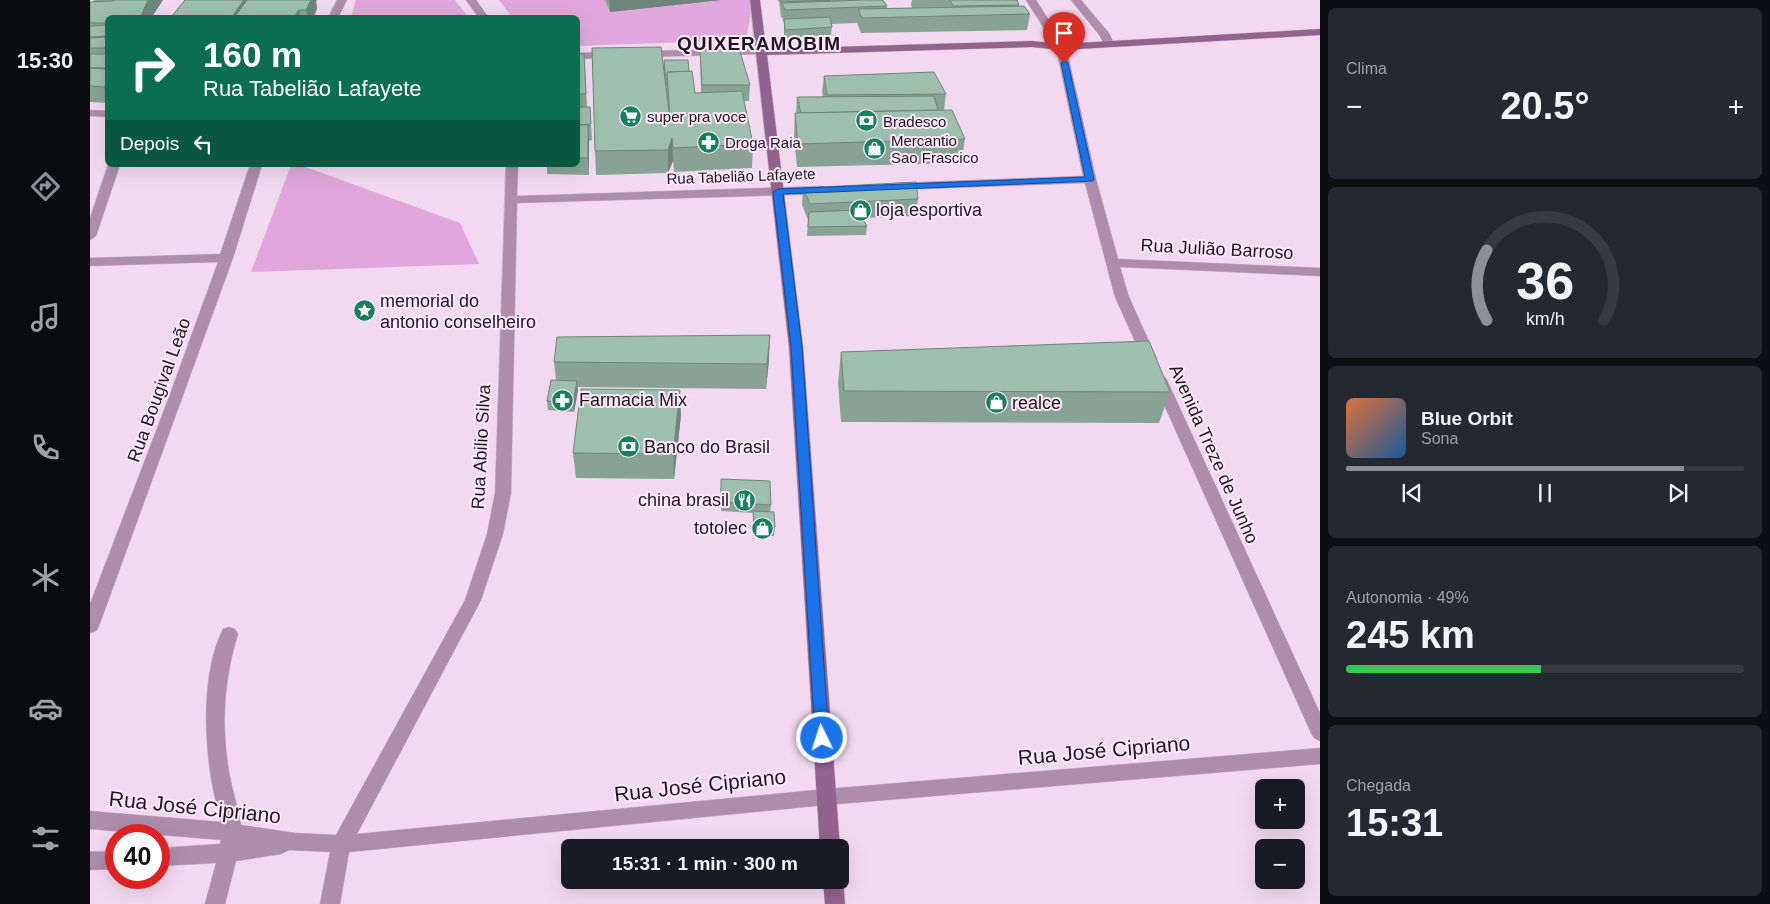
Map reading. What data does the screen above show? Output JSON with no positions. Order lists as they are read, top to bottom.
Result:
{
  "streets": {
    "street": [
      "Rua Tabelião Lafayete",
      "Rua Julião Barroso",
      "Rua Bougival Leão",
      "Rua Abilio Silva",
      "Avenida Treze de Junho",
      "Rua José Cipriano"
    ]
  },
  "crossings": [
    ["Rua Tabelião Lafayete", "Rua Abilio Silva"],
    ["Rua Julião Barroso", "Avenida Treze de Junho"],
    ["Rua Abilio Silva", "Rua José Cipriano"]
  ],
  "districts": ["QUIXERAMOBIM"],
  "places": {
    "supermarket": ["super pra voce"],
    "bank": ["Bradesco", "Banco do Brasil"],
    "pharmacy": ["Droga Raia", "Farmacia Mix"],
    "shop": [
      "Mercantio Sao Frascico",
      "loja esportiva",
      "realce",
      "totolec"
    ],
    "place": ["memorial do antonio conselheiro"],
    "restaurant": ["china brasil"]
  },
  "page": {
    "tabs": "15:30",
    "tile": [
      "Clima",
      ["Autonomia · 49%", "245 km"],
      ["Chegada", "15:31"]
    ],
    "turn": ["160 m", "Rua Tabelião Lafayete"],
    "heat": ["−", "20.5°", "+"],
    "then": "Depois",
    "song": ["Blue Orbit", "Sona"],
    "map_buttons": ["+", "−"],
    "limit": "40",
    "trip": "15:31 · 1 min · 300 m",
    "gauge": ["36", "km/h"]
  }
}
